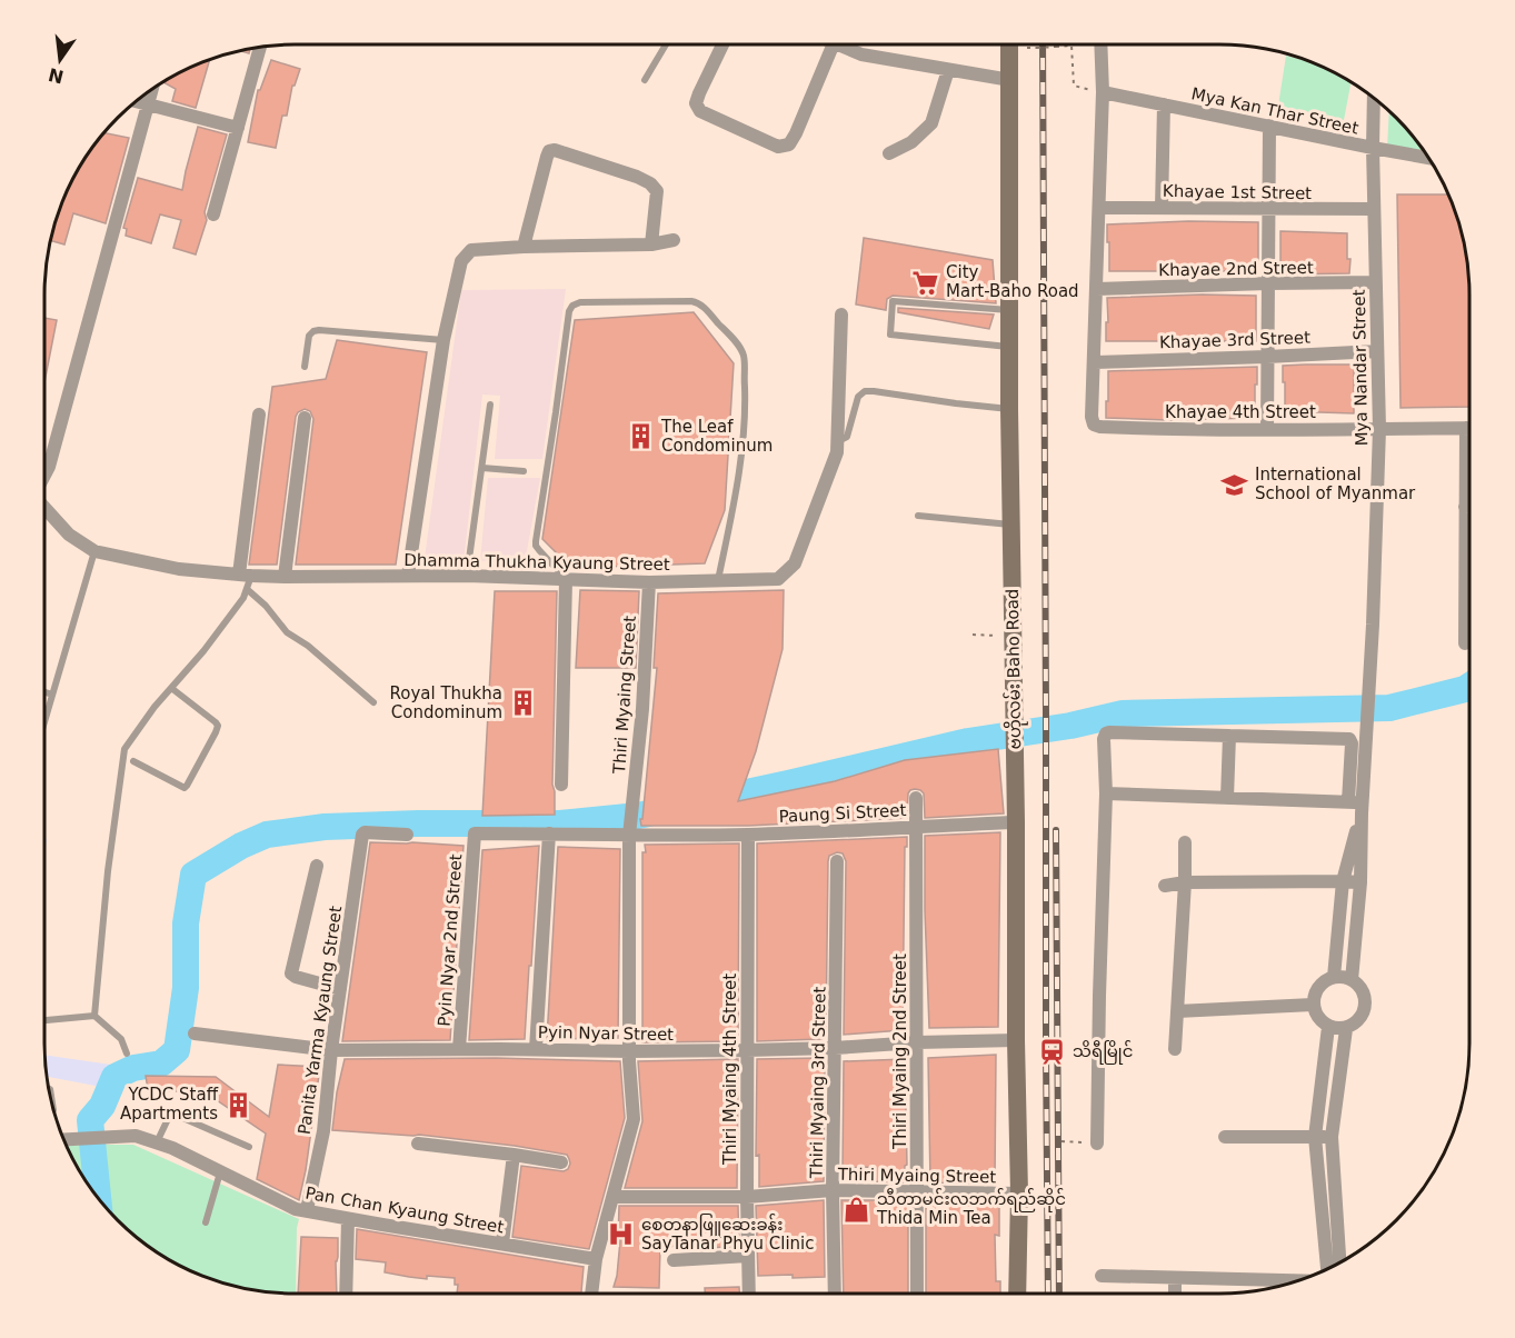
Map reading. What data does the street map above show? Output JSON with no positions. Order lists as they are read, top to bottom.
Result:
{
  "streets": {
    "main road": ["ဗဟိုလမ်း Baho Road"],
    "street": [
      "Mya Kan Thar Street",
      "Khayae 1st Street",
      "Khayae 2nd Street",
      "Khayae 3rd Street",
      "Mya Nandar Street",
      "Khayae 4th Street",
      "Dhamma Thukha Kyaung Street",
      "Thiri Myaing Street",
      "Paung Si Street",
      "Pyin Nyar 2nd Street",
      "Panita Yarma Kyaung Street",
      "Pyin Nyar Street",
      "Thiri Myaing 2nd Street",
      "Thiri Myaing 4th Street",
      "Thiri Myaing 3rd Street",
      "Pan Chan Kyaung Street"
    ]
  },
  "crossings": [
    ["Mya Kan Thar Street", "Mya Nandar Street"],
    ["Khayae 1st Street", "Mya Nandar Street"],
    ["Khayae 2nd Street", "Mya Nandar Street"],
    ["Khayae 3rd Street", "Mya Nandar Street"],
    ["Khayae 3rd Street", "Khayae 4th Street"],
    ["Mya Nandar Street", "Khayae 4th Street"],
    ["Dhamma Thukha Kyaung Street", "Thiri Myaing Street"],
    ["ဗဟိုလမ်း Baho Road", "Thiri Myaing Street"],
    ["ဗဟိုလမ်း Baho Road", "Paung Si Street"],
    ["ဗဟိုလမ်း Baho Road", "Pyin Nyar Street"],
    ["Thiri Myaing Street", "Paung Si Street"],
    ["Thiri Myaing Street", "Pyin Nyar Street"],
    ["Thiri Myaing Street", "Thiri Myaing 2nd Street"],
    ["Thiri Myaing Street", "Thiri Myaing 4th Street"],
    ["Thiri Myaing Street", "Thiri Myaing 3rd Street"],
    ["Thiri Myaing Street", "Pan Chan Kyaung Street"],
    ["Paung Si Street", "Thiri Myaing 2nd Street"],
    ["Paung Si Street", "Thiri Myaing 4th Street"],
    ["Pyin Nyar 2nd Street", "Pyin Nyar Street"],
    ["Panita Yarma Kyaung Street", "Pyin Nyar Street"],
    ["Panita Yarma Kyaung Street", "Pan Chan Kyaung Street"],
    ["Pyin Nyar Street", "Thiri Myaing 2nd Street"],
    ["Pyin Nyar Street", "Thiri Myaing 4th Street"],
    ["Pyin Nyar Street", "Thiri Myaing 3rd Street"]
  ],
  "places": {
    "supermarket": ["City Mart-Baho Road"],
    "building": ["The Leaf Condominum", "Royal Thukha Condominum", "YCDC Staff Apartments"],
    "school or university": ["International School of Myanmar"],
    "station": ["သိရီမြိုင်"],
    "shop": ["သီတာမင်းလဘက်ရည်ဆိုင် Thida Min Tea"],
    "hospital": ["စေတနာဖြူဆေးခန်း SayTanar Phyu Clinic"]
  },
  "north": "bottom"
}
